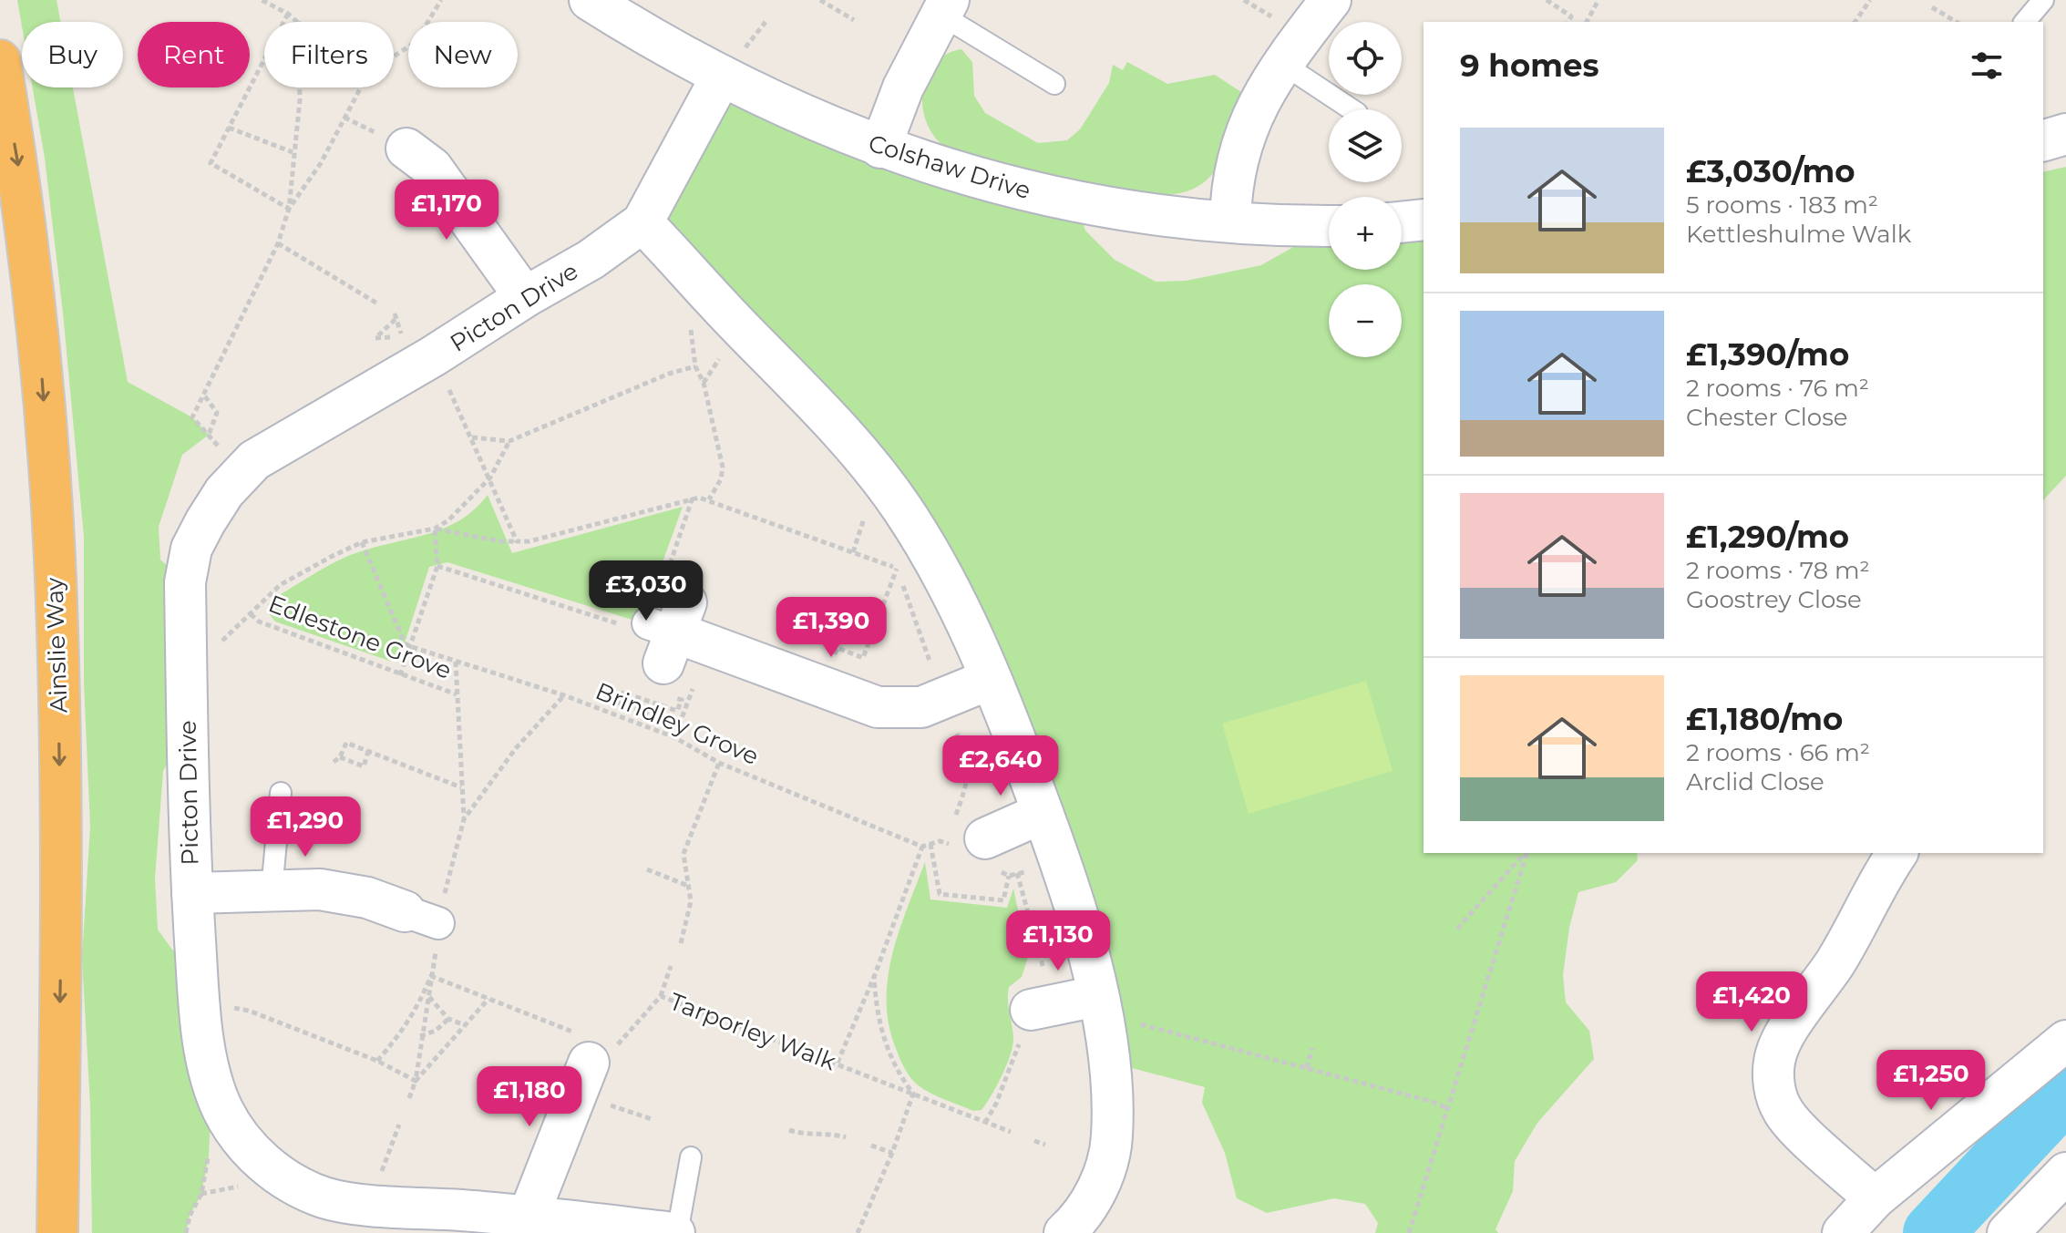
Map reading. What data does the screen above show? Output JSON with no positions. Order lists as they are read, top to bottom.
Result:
{
  "streets": {
    "highway": ["Ainslie Way"],
    "street": ["Colshaw Drive", "Picton Drive"],
    "path": ["Edlestone Grove", "Brindley Grove", "Tarporley Walk"]
  },
  "crossings": [
    ["Colshaw Drive", "Picton Drive"],
    ["Edlestone Grove", "Brindley Grove"]
  ],
  "one_way": ["Ainslie Way"],
  "page": {
    "map_buttons": ["+", "−"],
    "chip": [
      "Buy",
      "Rent",
      "Filters",
      "New"
    ],
    "heading": "9 homes",
    "list": [
      {
        "name": "£3,030/mo",
        "note": "5 rooms · 183 m² · Kettleshulme Walk"
      },
      {
        "name": "£1,390/mo",
        "note": "2 rooms · 76 m² · Chester Close"
      },
      {
        "name": "£1,290/mo",
        "note": "2 rooms · 78 m² · Goostrey Close"
      },
      {
        "name": "£1,180/mo",
        "note": "2 rooms · 66 m² · Arclid Close"
      }
    ],
    "price": [
      "£1,170",
      "£3,030",
      "£1,390",
      "£2,640",
      "£1,290",
      "£1,130",
      "£1,420",
      "£1,250",
      "£1,180"
    ]
  }
}
